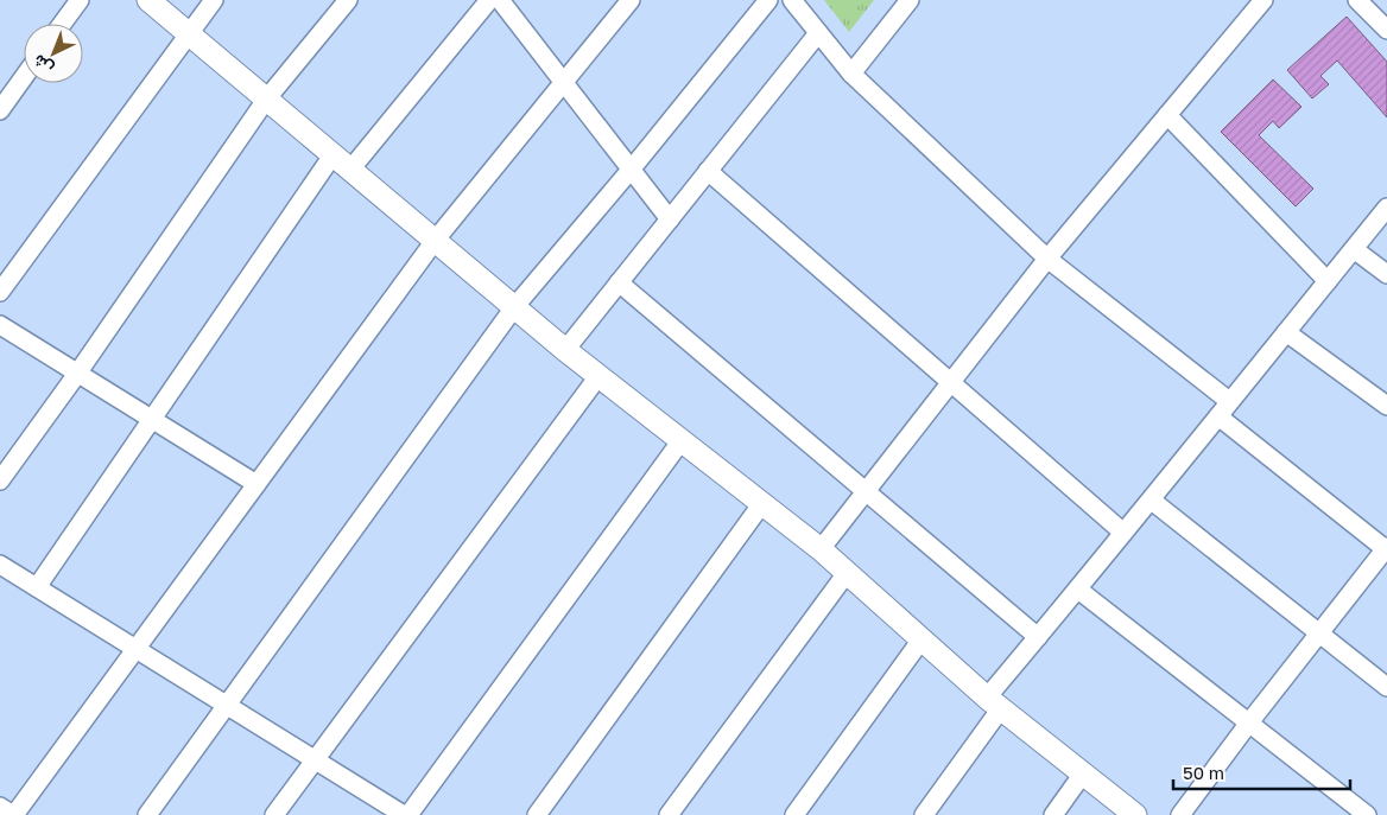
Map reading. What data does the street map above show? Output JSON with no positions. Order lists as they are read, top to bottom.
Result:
{
  "scale_bar": "50 m",
  "north": "bottom left"
}
